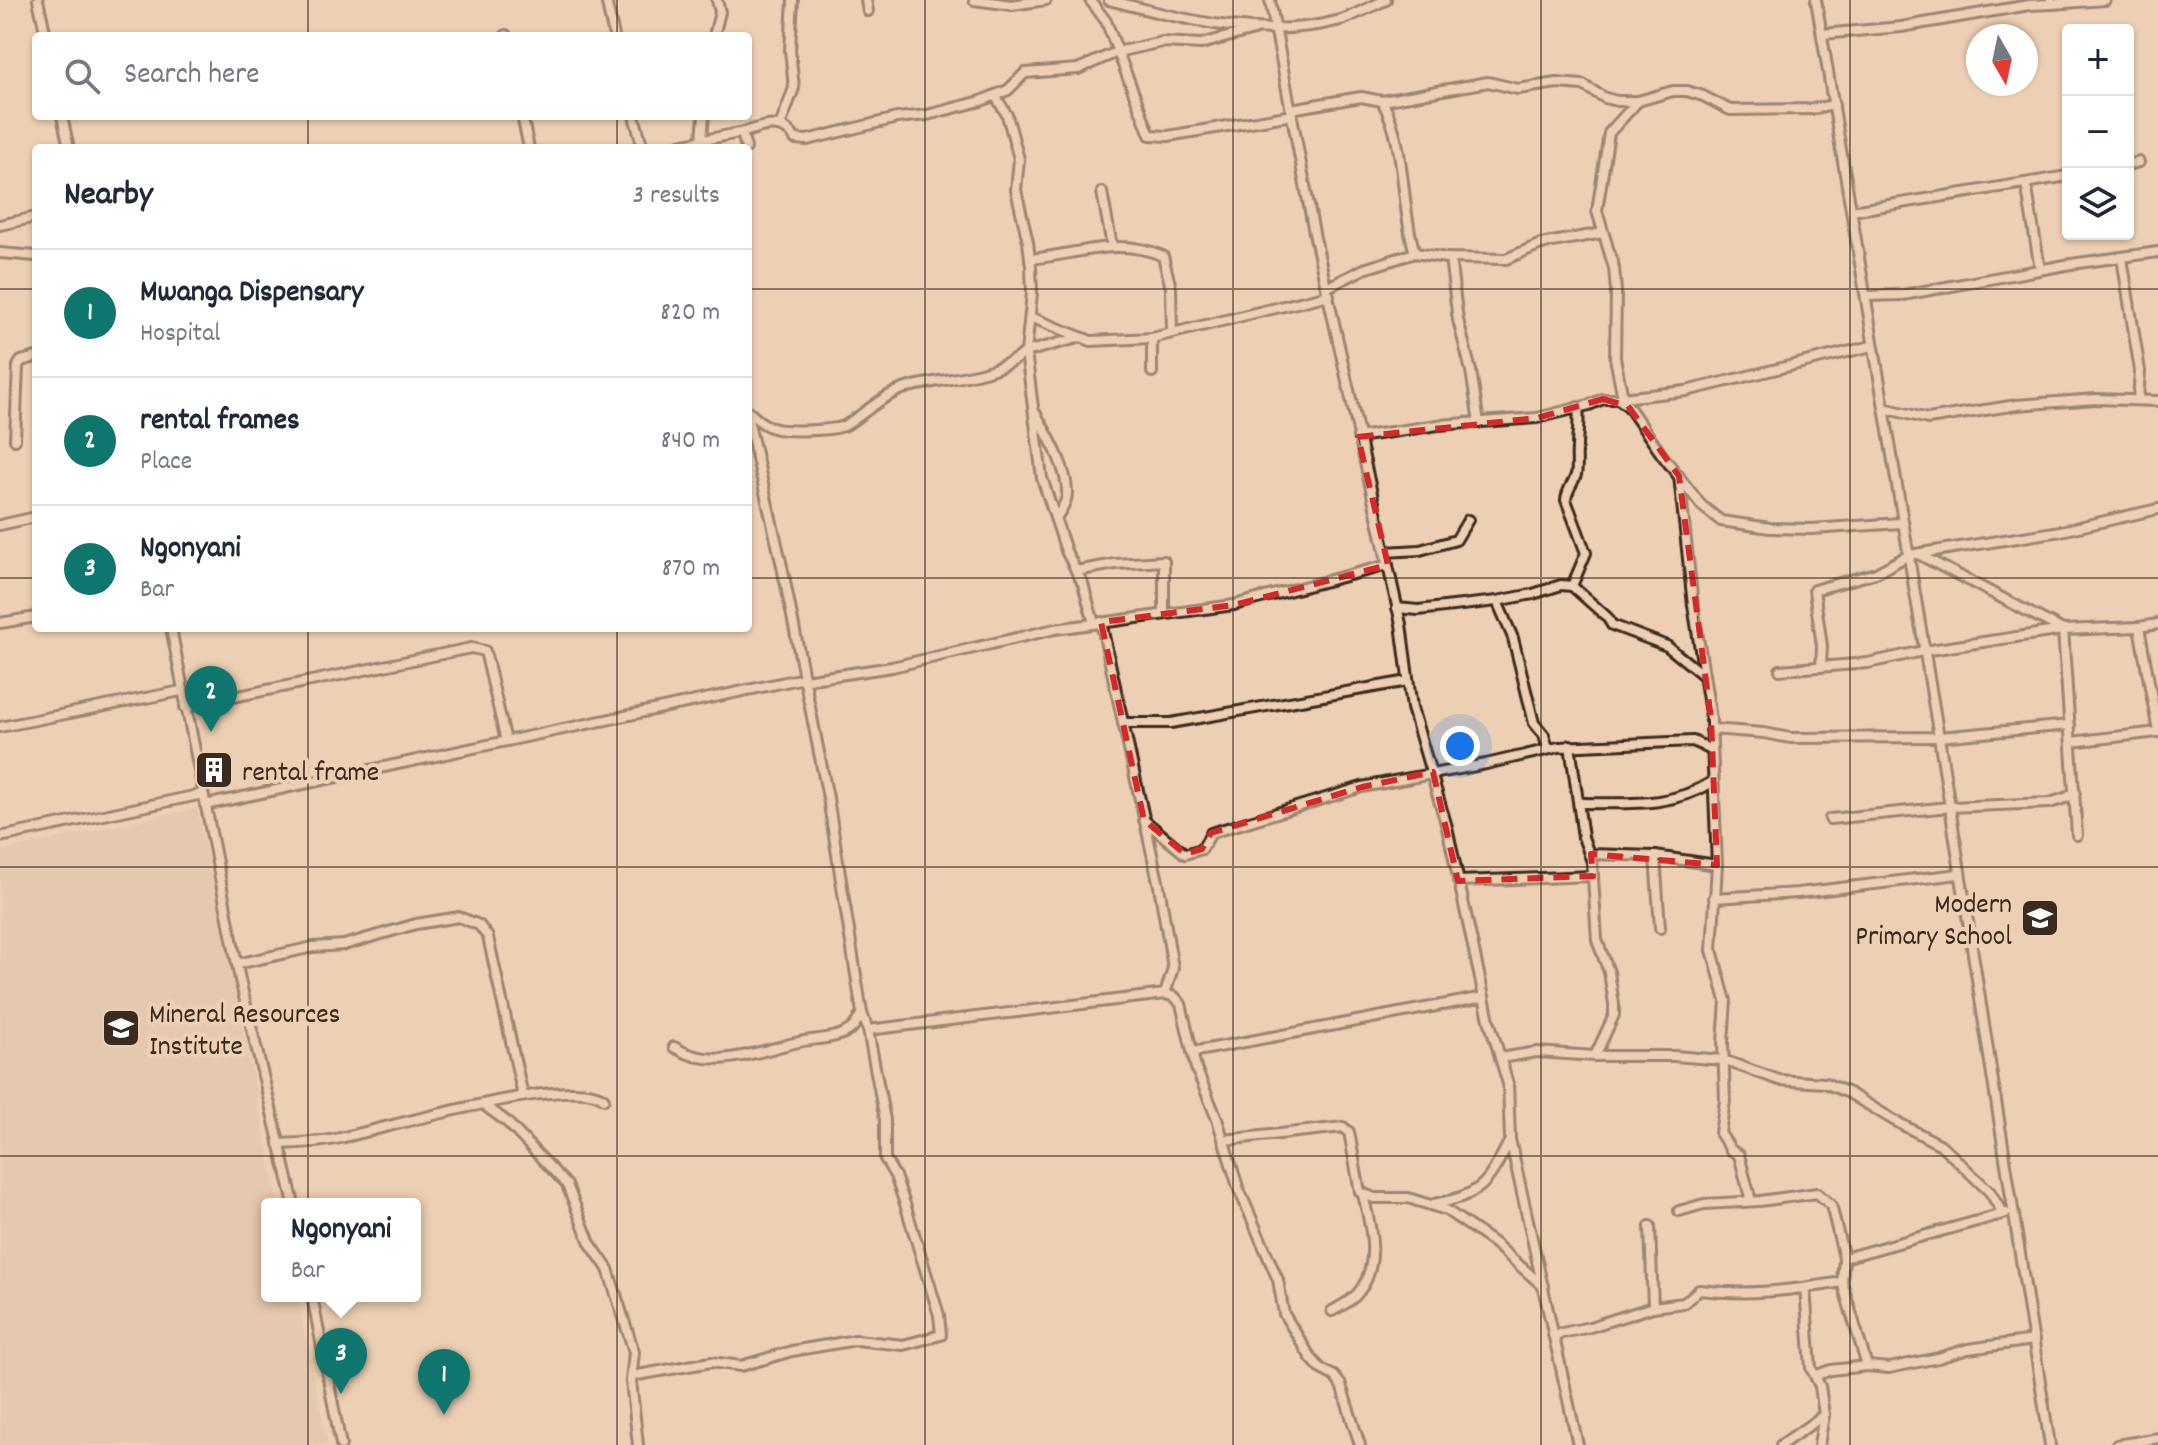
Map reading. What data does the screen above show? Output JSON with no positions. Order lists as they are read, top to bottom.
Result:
{
  "places": {
    "building": ["rental frame"],
    "school or university": ["Modern Primary School", "Mineral Resources Institute"]
  },
  "north": "bottom",
  "page": {
    "map_buttons": ["+", "−"],
    "search": "Search here",
    "heading": ["Nearby", "3 results"],
    "list": [
      {
        "mark": "1",
        "name": "Mwanga Dispensary",
        "note": "Hospital",
        "value": "820 m"
      },
      {
        "mark": "2",
        "name": "rental frames",
        "note": "Place",
        "value": "840 m"
      },
      {
        "mark": "3",
        "name": "Ngonyani",
        "note": "Bar",
        "value": "870 m"
      }
    ],
    "pins": ["2", "3", "1"],
    "popup": ["Ngonyani", "Bar"]
  }
}
